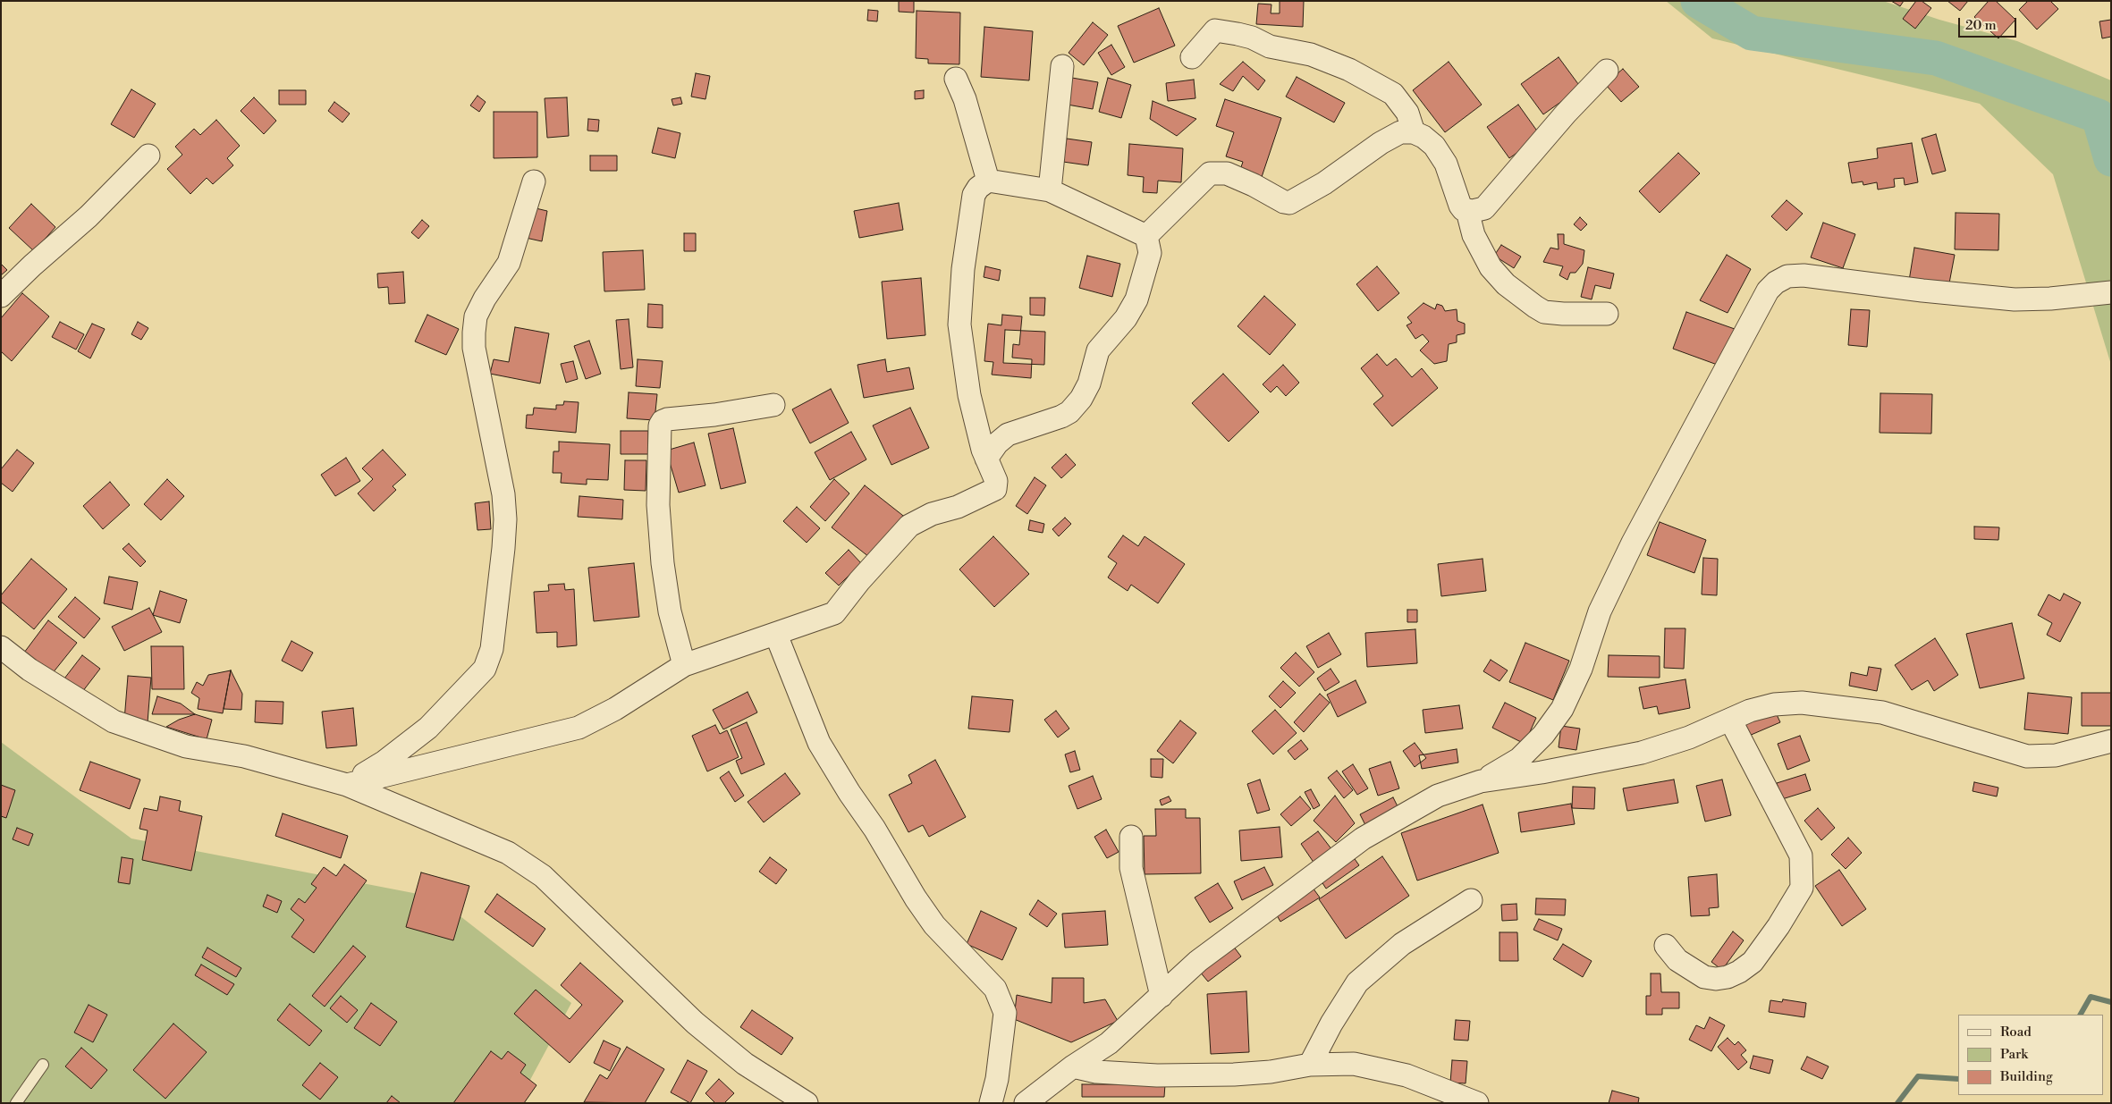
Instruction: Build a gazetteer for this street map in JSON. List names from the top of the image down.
{
  "legend": ["Road", "Park", "Building"],
  "scale_bar": "20 m"
}
